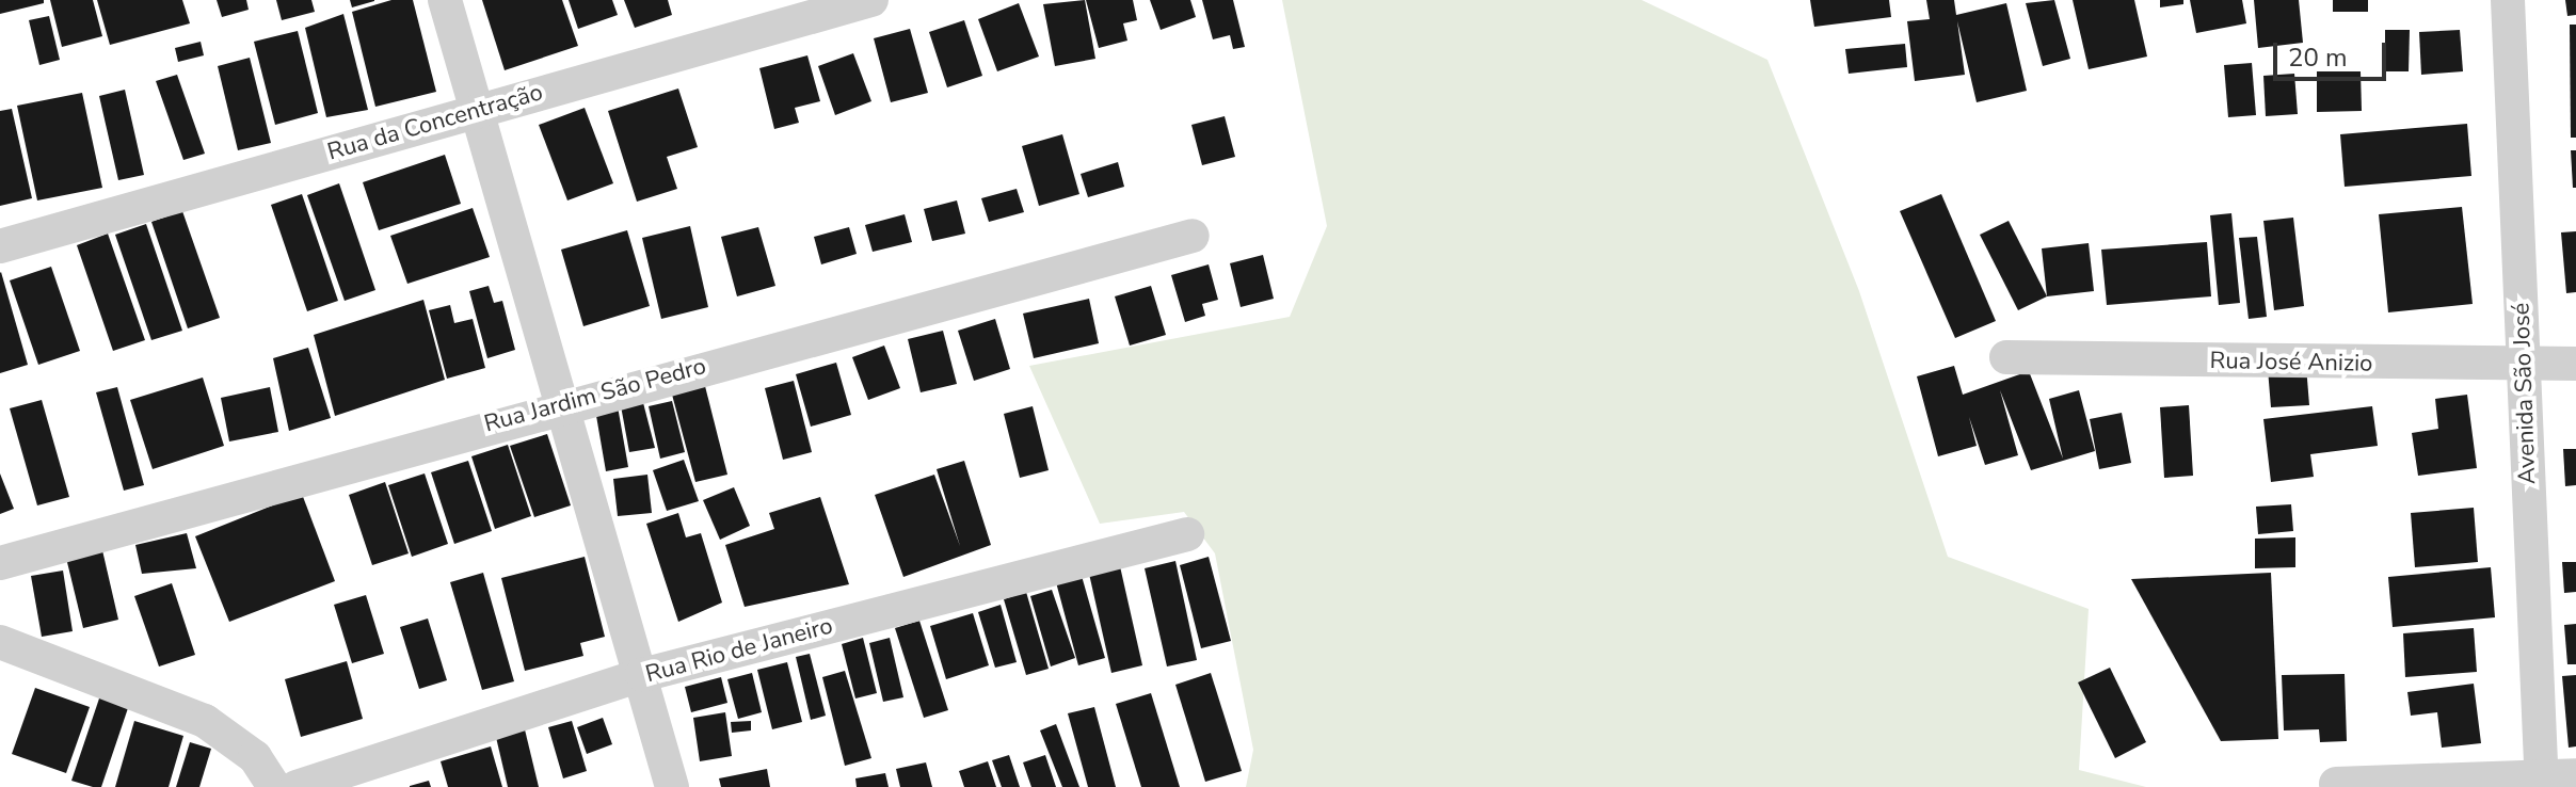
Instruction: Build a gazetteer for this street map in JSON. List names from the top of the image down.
{
  "streets": {
    "street": [
      "Rua da Concentração",
      "Rua José Anizio",
      "Avenida São José",
      "Rua Jardim São Pedro",
      "Rua Rio de Janeiro"
    ]
  },
  "crossings": [
    ["Rua José Anizio", "Avenida São José"]
  ],
  "scale_bar": "20 m"
}
